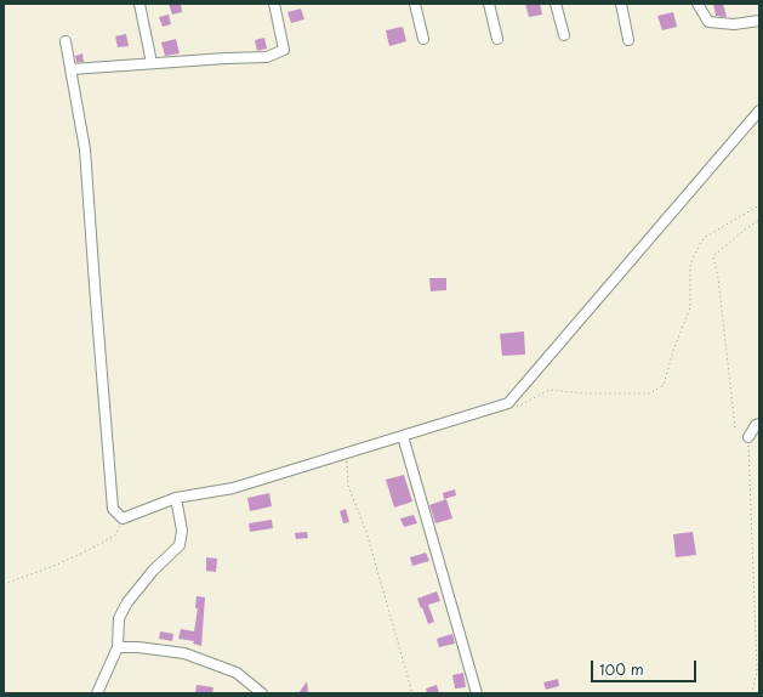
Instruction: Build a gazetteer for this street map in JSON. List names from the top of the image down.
{
  "scale_bar": "100 m"
}
